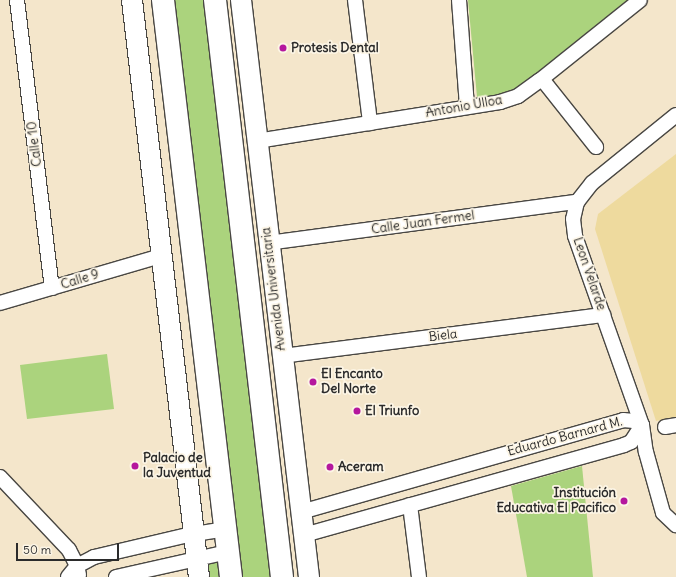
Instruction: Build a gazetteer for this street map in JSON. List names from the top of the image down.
{
  "streets": {
    "main road": ["Avenida Universitaria"],
    "street": [
      "Antonio Ulloa",
      "Calle 10",
      "Calle Juan Fermel",
      "Leon Velarde",
      "Calle 9",
      "Biela",
      "Eduardo Barnard M."
    ]
  },
  "crossings": [
    ["Antonio Ulloa", "Avenida Universitaria"],
    ["Calle 10", "Calle 9"],
    ["Calle Juan Fermel", "Leon Velarde"],
    ["Calle Juan Fermel", "Avenida Universitaria"],
    ["Leon Velarde", "Biela"],
    ["Leon Velarde", "Eduardo Barnard M."],
    ["Avenida Universitaria", "Biela"],
    ["Avenida Universitaria", "Eduardo Barnard M."]
  ],
  "places": [
    "Protesis Dental",
    "El Encanto Del Norte",
    "El Triunfo",
    "Palacio de la Juventud",
    "Aceram",
    "Institución Educativa El Pacifico"
  ],
  "scale_bar": "50 m"
}
